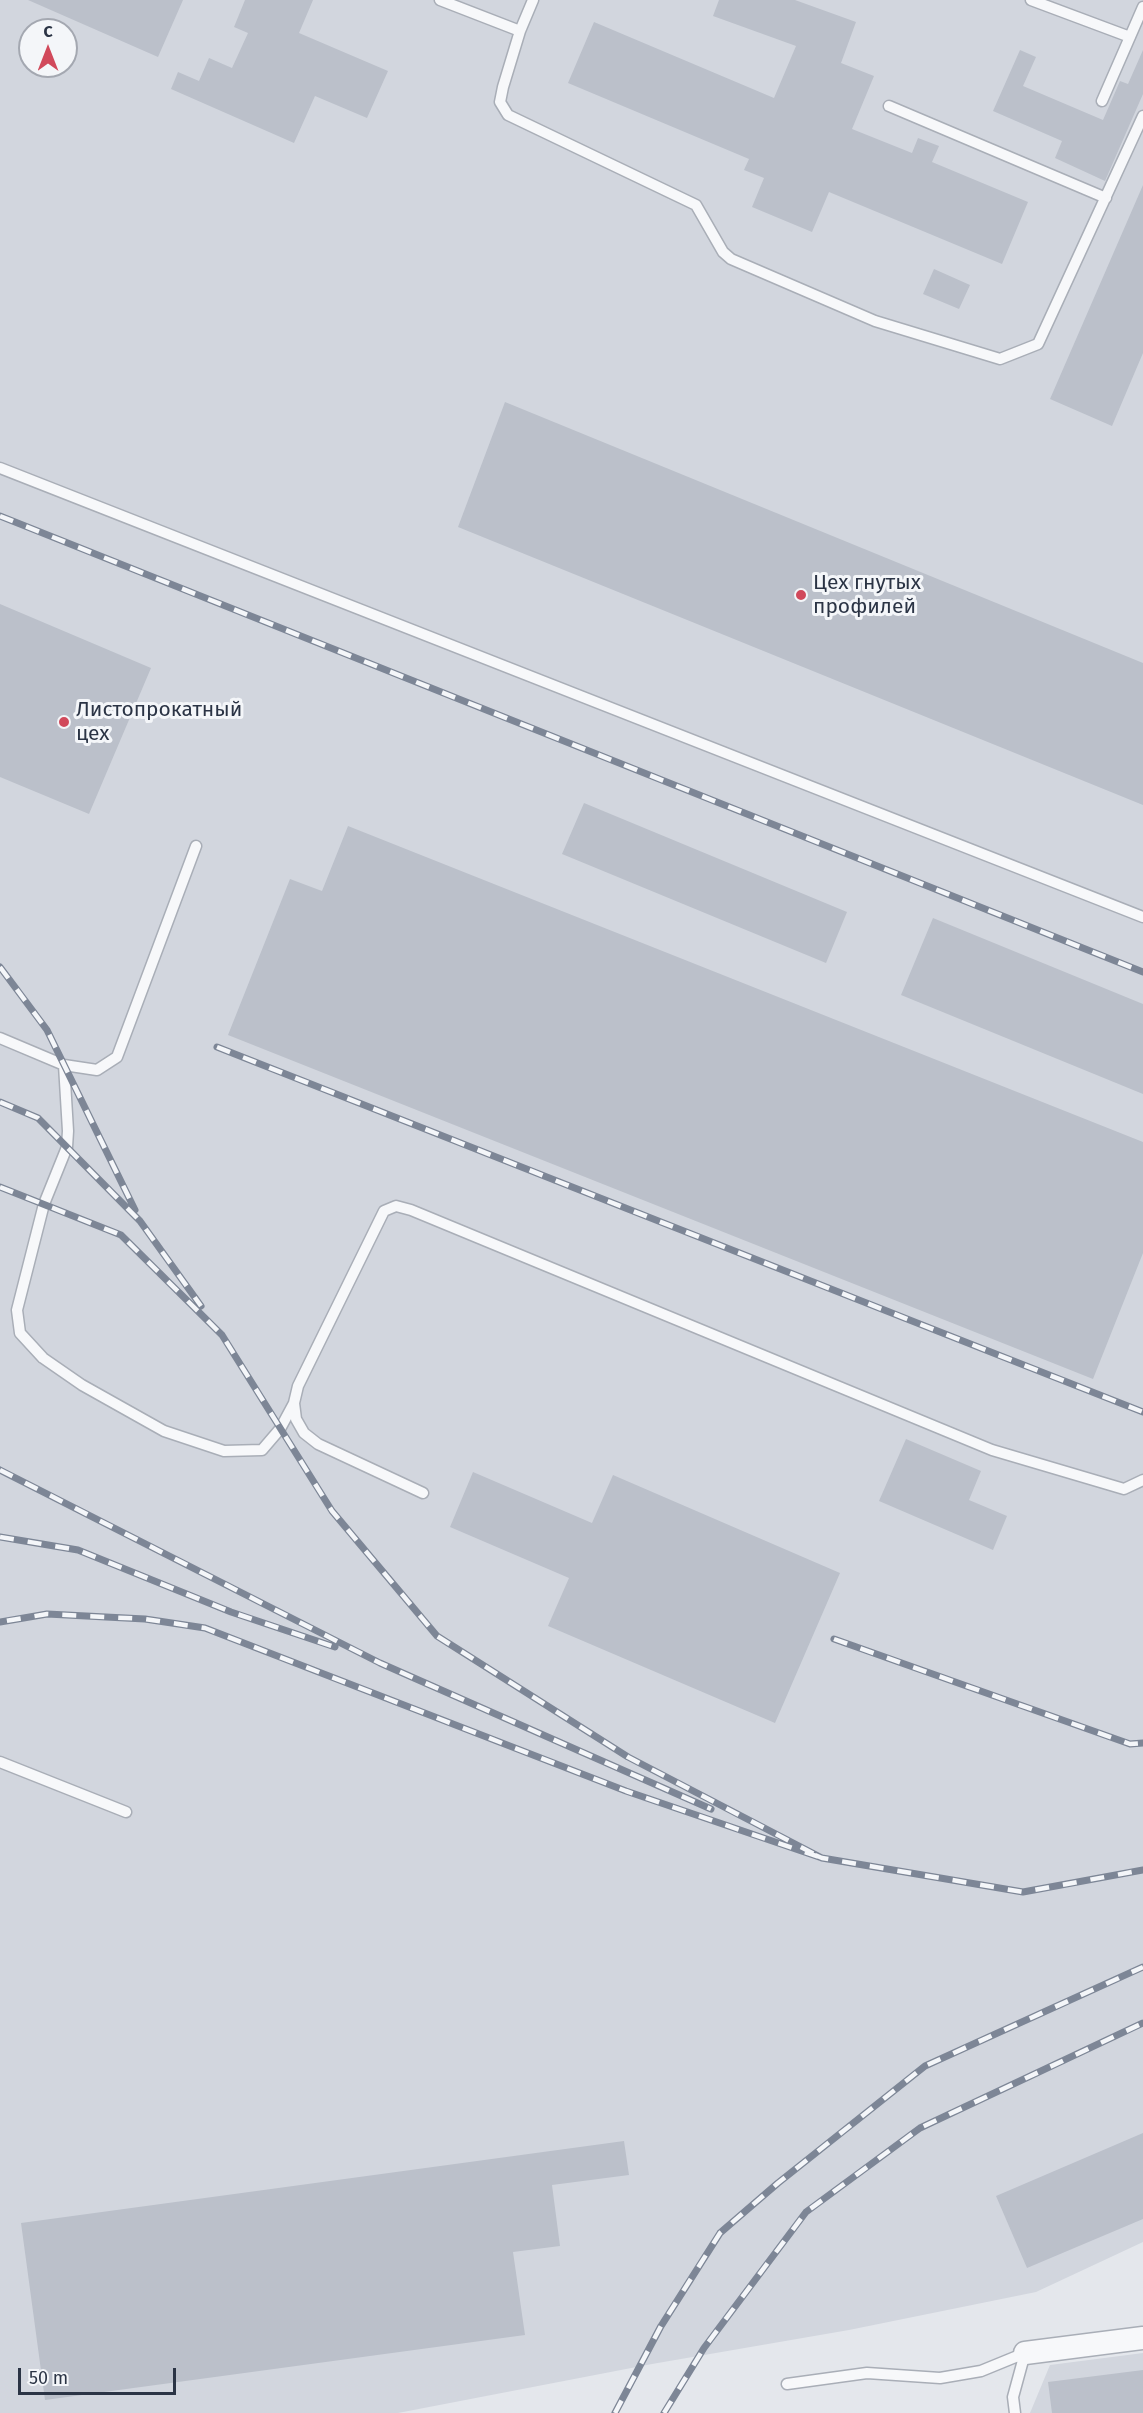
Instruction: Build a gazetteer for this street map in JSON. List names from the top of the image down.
{
  "places": ["Цех гнутых профилей", "Листопрокатный цех"],
  "scale_bar": "50 m",
  "north": "top"
}
